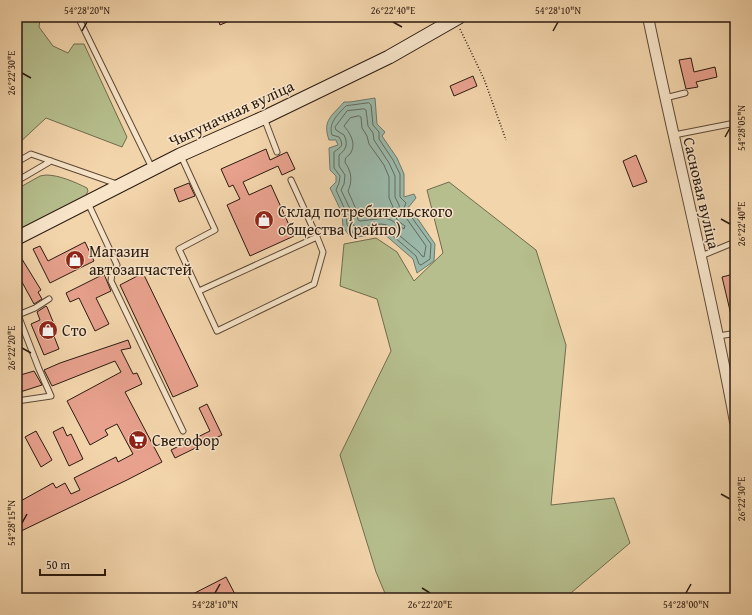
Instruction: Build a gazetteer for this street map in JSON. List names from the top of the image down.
{
  "streets": {
    "street": ["Чыгуначная вуліца", "Сасновая вуліца"]
  },
  "places": {
    "shop": ["Склад потребительского общества (райпо)", "Магазин автозапчастей", "Сто"],
    "supermarket": ["Светофор"]
  },
  "scale_bar": "50 m",
  "coordinates": [
    "54°28'20\"N",
    "26°22'40\"E",
    "54°28'10\"N",
    "26°22'30\"E",
    "54°28'05\"N",
    "26°22'20\"E",
    "54°28'15\"N",
    "54°28'00\"N"
  ]
}
